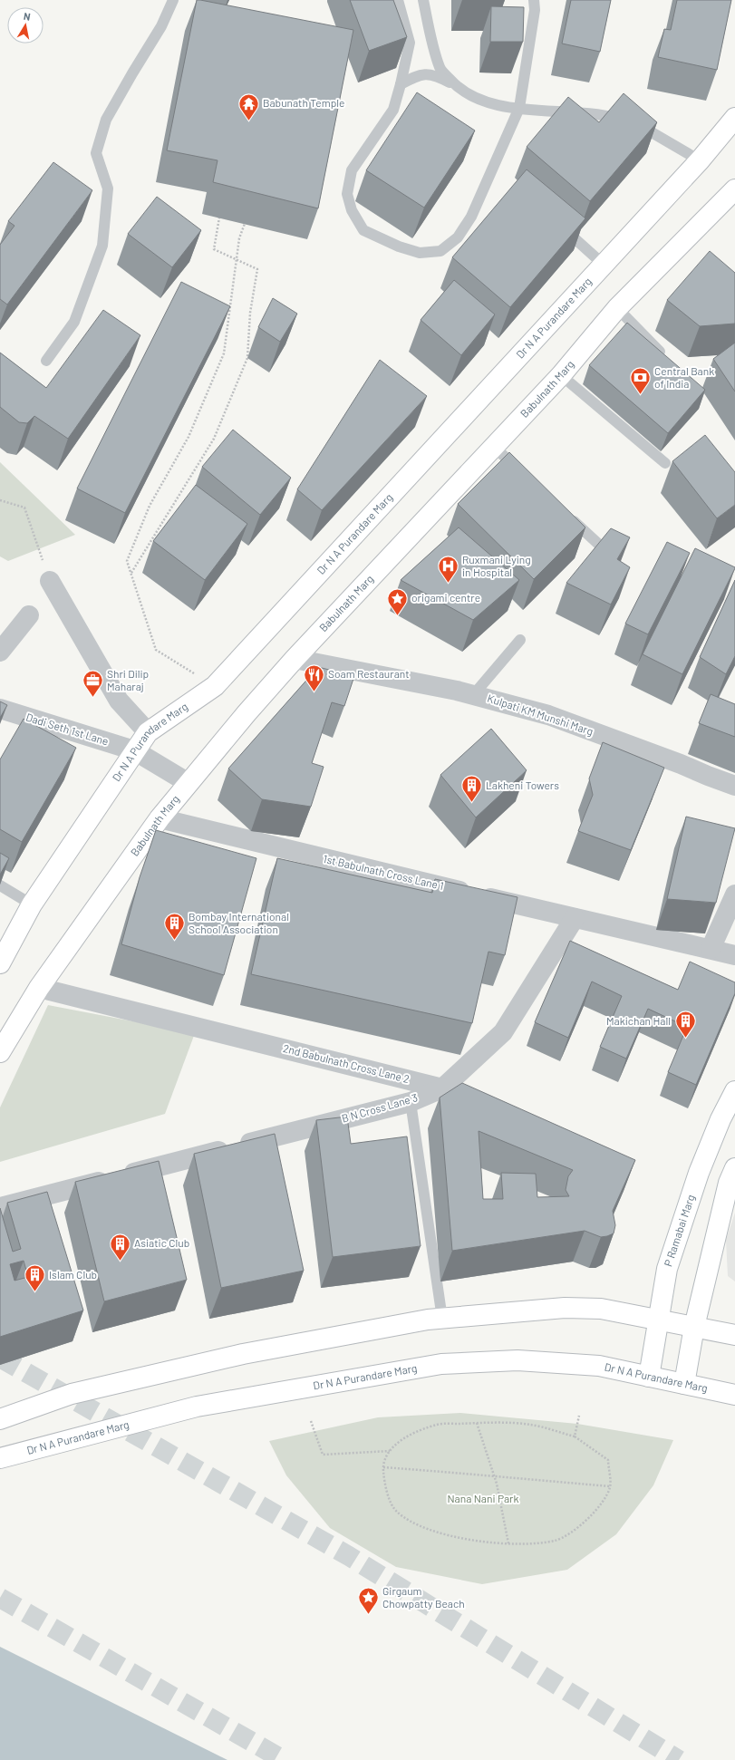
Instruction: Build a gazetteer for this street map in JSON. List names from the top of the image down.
{
  "streets": {
    "main road": ["Dr N A Purandare Marg", "Babulnath Marg", "P Ramabai Marg"],
    "street": [
      "Kulpati KM Munshi Marg",
      "Dadi Seth 1st Lane",
      "1st Babulnath Cross Lane 1",
      "2nd Babulnath Cross Lane 2",
      "B N Cross Lane 3"
    ]
  },
  "crossings": [
    ["Dr N A Purandare Marg", "Dadi Seth 1st Lane"],
    ["Dr N A Purandare Marg", "P Ramabai Marg"],
    ["Babulnath Marg", "Kulpati KM Munshi Marg"],
    ["Babulnath Marg", "Dadi Seth 1st Lane"],
    ["Babulnath Marg", "1st Babulnath Cross Lane 1"],
    ["Babulnath Marg", "2nd Babulnath Cross Lane 2"],
    ["2nd Babulnath Cross Lane 2", "B N Cross Lane 3"]
  ],
  "parks": ["Nana Nani Park"],
  "places": {
    "temple": ["Babunath Temple"],
    "bank": ["Central Bank of India"],
    "hospital": ["Ruxmani Lying in Hospital"],
    "place": ["origami centre", "Girgaum Chowpatty Beach"],
    "restaurant": ["Soam Restaurant"],
    "office": ["Shri Dilip Maharaj"],
    "building": [
      "Lakheni Towers",
      "Bombay International School Association",
      "Makichan Hall",
      "Asiatic Club",
      "Islam Club"
    ]
  },
  "north": "top"
}
